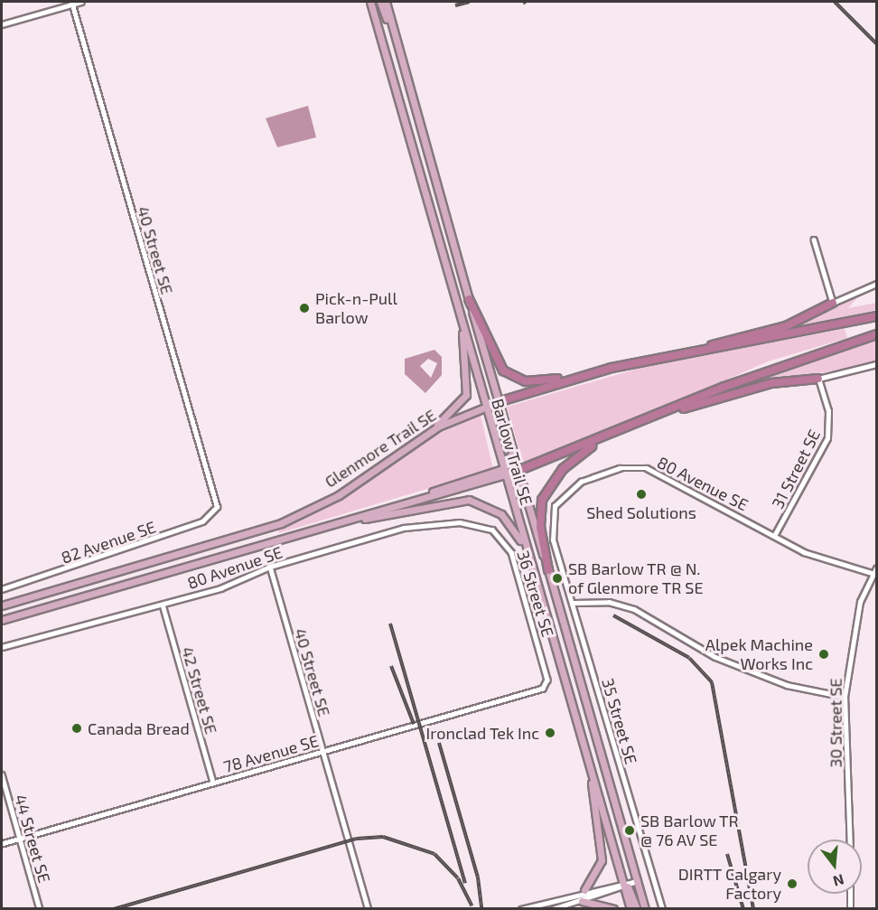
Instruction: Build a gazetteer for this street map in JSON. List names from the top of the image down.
{
  "streets": {
    "highway": ["Glenmore Trail SE"],
    "main road": ["Barlow Trail SE"],
    "street": [
      "40 Street SE",
      "31 Street SE",
      "80 Avenue SE",
      "82 Avenue SE",
      "36 Street SE",
      "42 Street SE",
      "35 Street SE",
      "30 Street SE",
      "78 Avenue SE",
      "44 Street SE"
    ]
  },
  "crossings": [
    ["40 Street SE", "80 Avenue SE"],
    ["40 Street SE", "82 Avenue SE"],
    ["40 Street SE", "78 Avenue SE"],
    ["Glenmore Trail SE", "Barlow Trail SE"],
    ["31 Street SE", "80 Avenue SE"],
    ["80 Avenue SE", "36 Street SE"],
    ["80 Avenue SE", "42 Street SE"],
    ["80 Avenue SE", "35 Street SE"],
    ["80 Avenue SE", "30 Street SE"],
    ["36 Street SE", "78 Avenue SE"],
    ["42 Street SE", "78 Avenue SE"],
    ["78 Avenue SE", "44 Street SE"]
  ],
  "places": [
    "Pick-n-Pull Barlow",
    "Shed Solutions",
    "SB Barlow TR @ N. of Glenmore TR SE",
    "Alpek Machine Works Inc",
    "Canada Bread",
    "Ironclad Tek Inc",
    "SB Barlow TR @ 76 AV SE",
    "DIRTT Calgary Factory"
  ],
  "north": "bottom"
}
